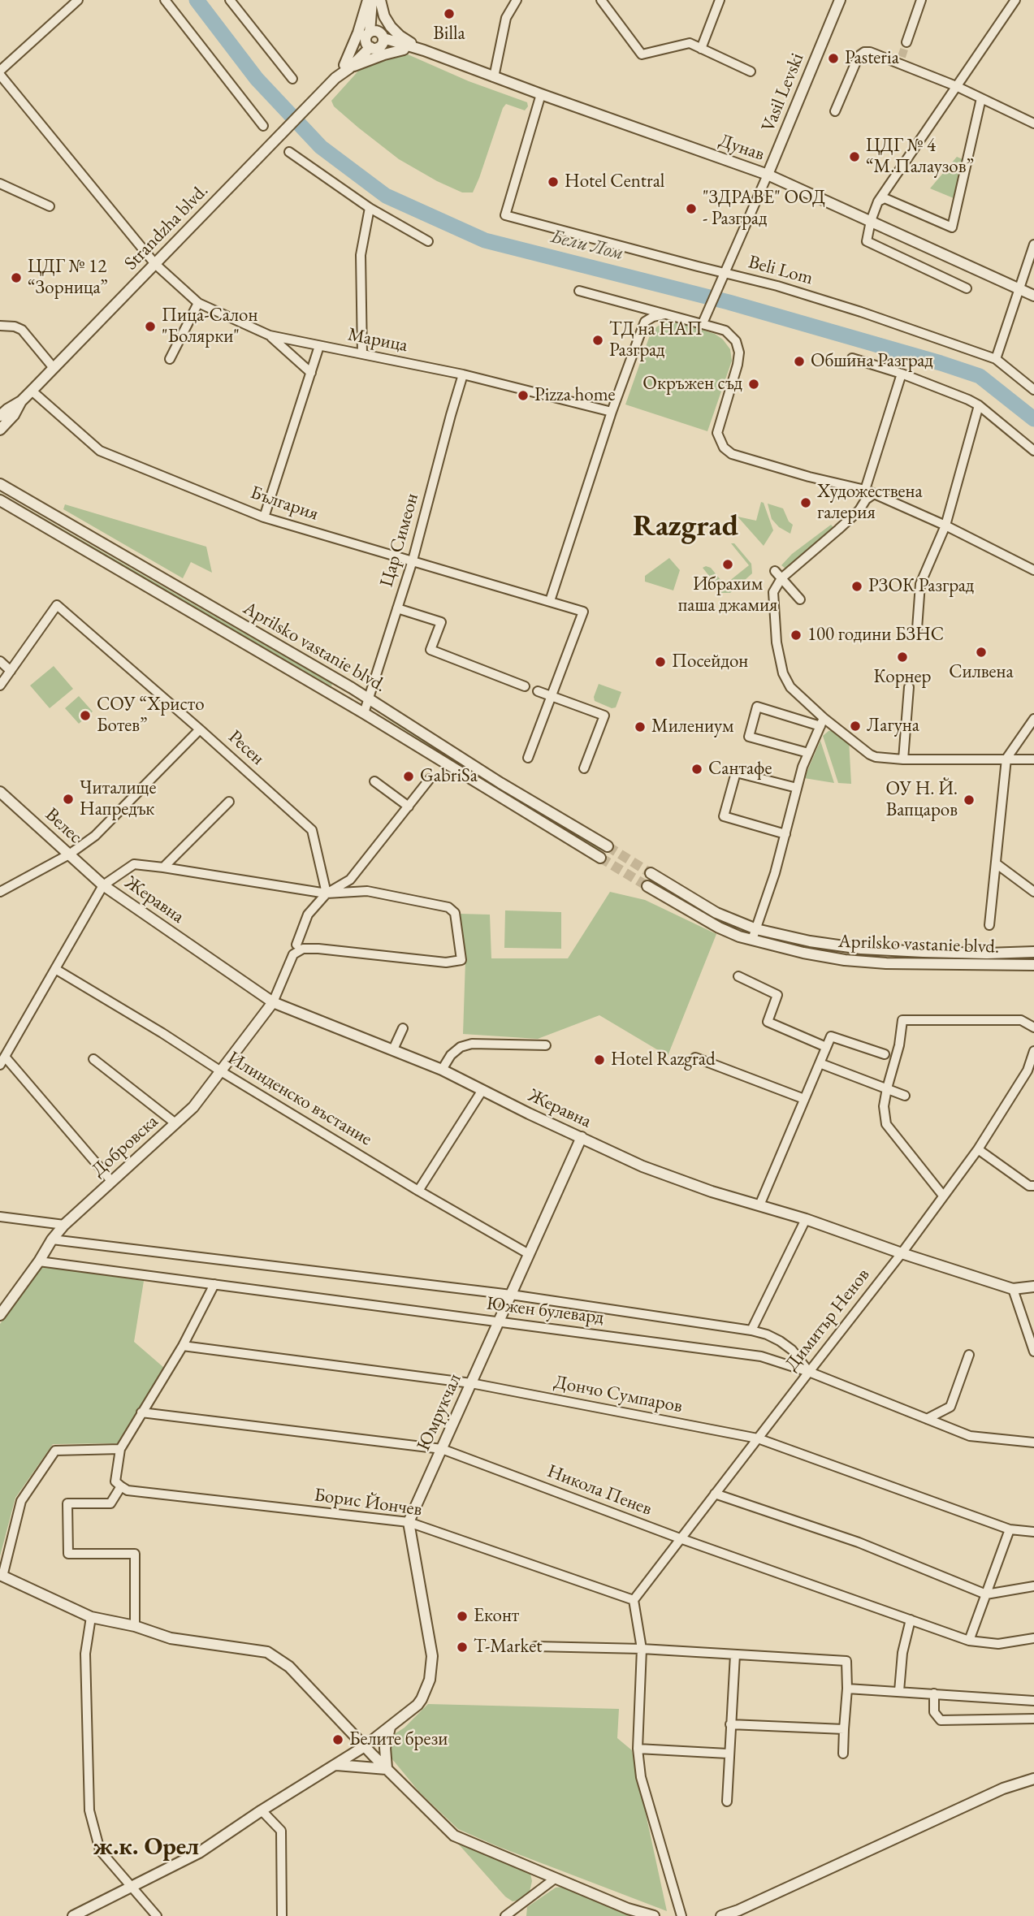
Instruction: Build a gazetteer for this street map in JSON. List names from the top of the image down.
{
  "streets": {
    "street": [
      "Vasil Levski",
      "Дунав",
      "Strandzha blvd.",
      "Beli Lom",
      "Марица",
      "България",
      "Цар Симеон",
      "Aprilsko vastanie blvd.",
      "Ресен",
      "Велес",
      "Жеравна",
      "Илинденско въстание",
      "Добровска",
      "Южен булевард",
      "Димитър Ненов",
      "Дончо Сумпаров",
      "Юмрукчал",
      "Никола Пенев",
      "Борис Йончев"
    ]
  },
  "crossings": [
    ["Vasil Levski", "Дунав"],
    ["Vasil Levski", "Beli Lom"],
    ["Дунав", "Strandzha blvd."],
    ["Дунав", "Beli Lom"],
    ["Strandzha blvd.", "Марица"],
    ["Strandzha blvd.", "България"],
    ["Марица", "Цар Симеон"],
    ["България", "Цар Симеон"],
    ["Цар Симеон", "Aprilsko vastanie blvd."],
    ["Велес", "Жеравна"],
    ["Жеравна", "Добровска"],
    ["Жеравна", "Димитър Ненов"],
    ["Илинденско въстание", "Добровска"],
    ["Добровска", "Южен булевард"],
    ["Южен булевард", "Димитър Ненов"],
    ["Южен булевард", "Юмрукчал"],
    ["Димитър Ненов", "Дончо Сумпаров"],
    ["Димитър Ненов", "Никола Пенев"],
    ["Димитър Ненов", "Борис Йончев"],
    ["Дончо Сумпаров", "Юмрукчал"],
    ["Юмрукчал", "Никола Пенев"],
    ["Юмрукчал", "Борис Йончев"]
  ],
  "districts": ["Razgrad", "ж.к. Орел"],
  "water": ["Бели Лом"],
  "places": [
    "Billa",
    "Pasteria",
    "ЦДГ № 4 “М.Палаузов”",
    "Hotel Central",
    "\"ЗДРАВЕ\" ООД - Разград",
    "ЦДГ № 12 “Зорница”",
    "Пица-Салон \"Болярки\"",
    "ТД на НАП Разград",
    "Обшина Разград",
    "Окръжен съд",
    "Pizza home",
    "Художествена галерия",
    "Ибрахим паша джамия",
    "РЗОК Разград",
    "100 години БЗНС",
    "Силвена",
    "Корнер",
    "Посейдон",
    "СОУ “Христо Ботев”",
    "Лагуна",
    "Милениум",
    "Сантафе",
    "GabriSa",
    "Читалище Напредък",
    "ОУ Н. Й. Вапцаров",
    "Hotel Razgrad",
    "Еконт",
    "T-Market",
    "Белите брези"
  ]
}
